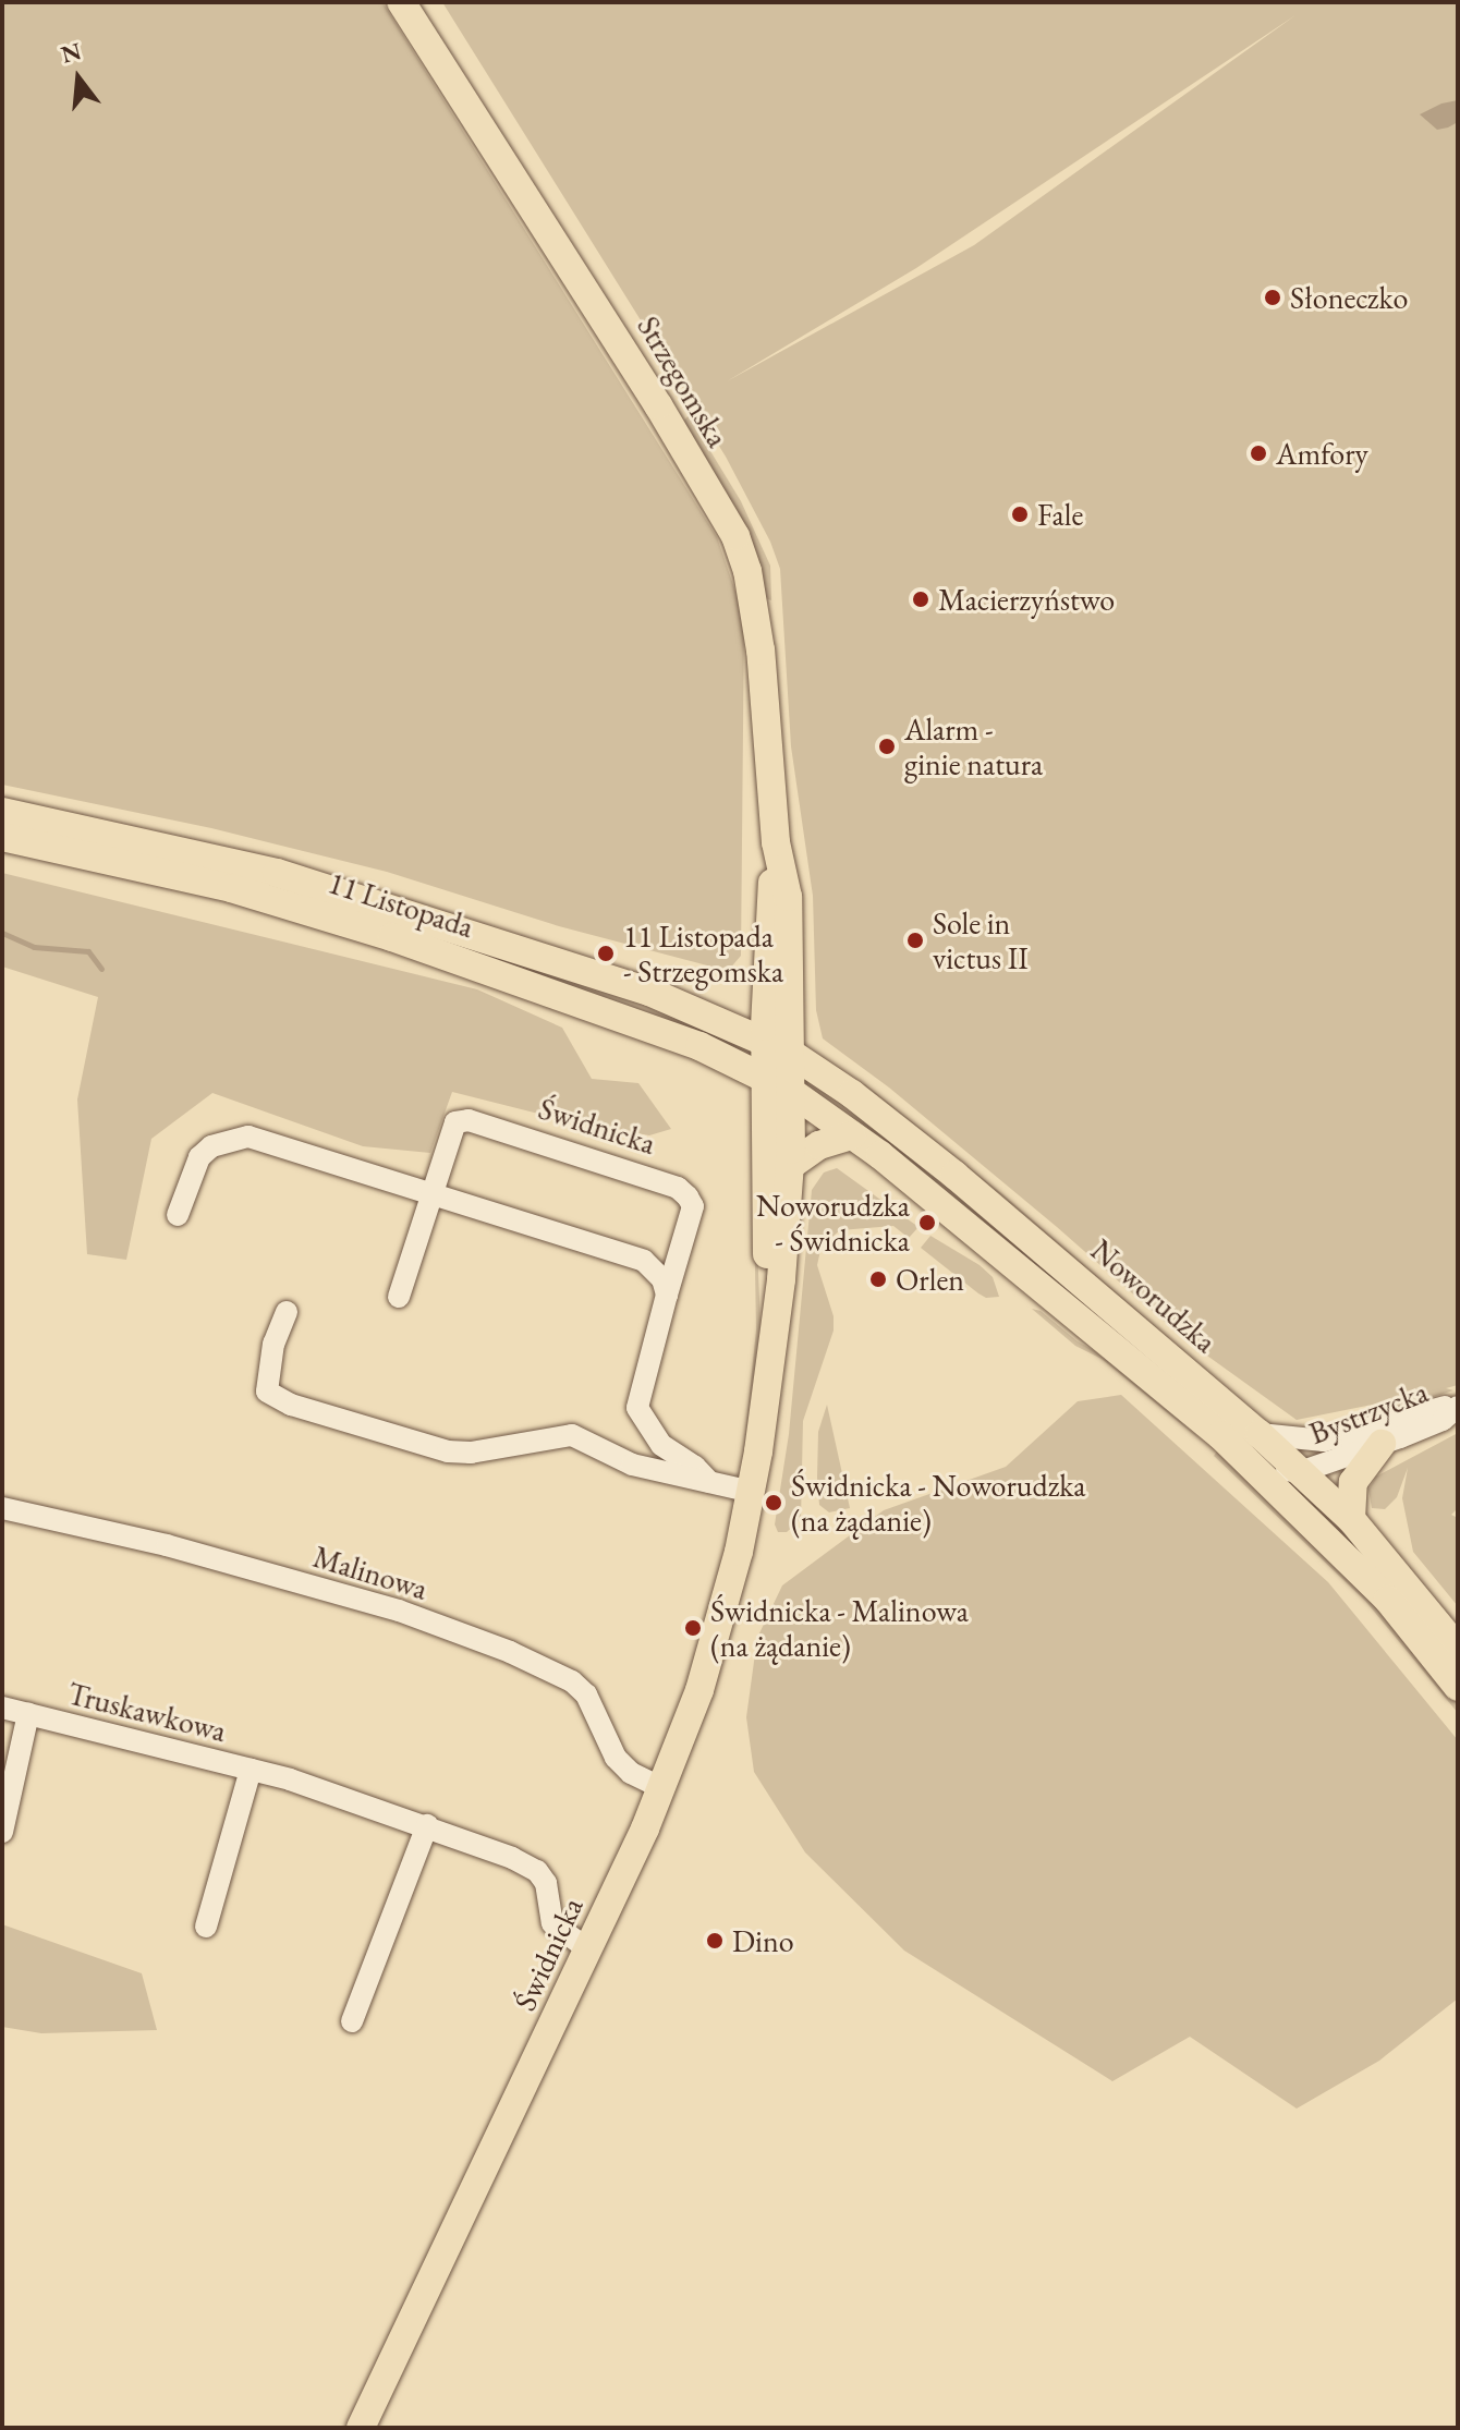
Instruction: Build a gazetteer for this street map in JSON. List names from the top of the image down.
{
  "streets": {
    "main road": [
      "Strzegomska",
      "11 Listopada",
      "Świdnicka",
      "Noworudzka"
    ],
    "street": ["Bystrzycka", "Malinowa", "Truskawkowa"]
  },
  "crossings": [
    ["Strzegomska", "11 Listopada"],
    ["Strzegomska", "Świdnicka"],
    ["Strzegomska", "Noworudzka"],
    ["11 Listopada", "Świdnicka"],
    ["11 Listopada", "Noworudzka"],
    ["Świdnicka", "Noworudzka"],
    ["Świdnicka", "Malinowa"],
    ["Świdnicka", "Truskawkowa"],
    ["Noworudzka", "Bystrzycka"]
  ],
  "places": [
    "Słoneczko",
    "Amfory",
    "Fale",
    "Macierzyństwo",
    "Alarm - ginie natura",
    "Sole in victus II",
    "11 Listopada - Strzegomska",
    "Noworudzka - Świdnicka",
    "Orlen",
    "Świdnicka - Noworudzka (na żądanie)",
    "Świdnicka - Malinowa (na żądanie)",
    "Dino"
  ],
  "north": "top"
}
